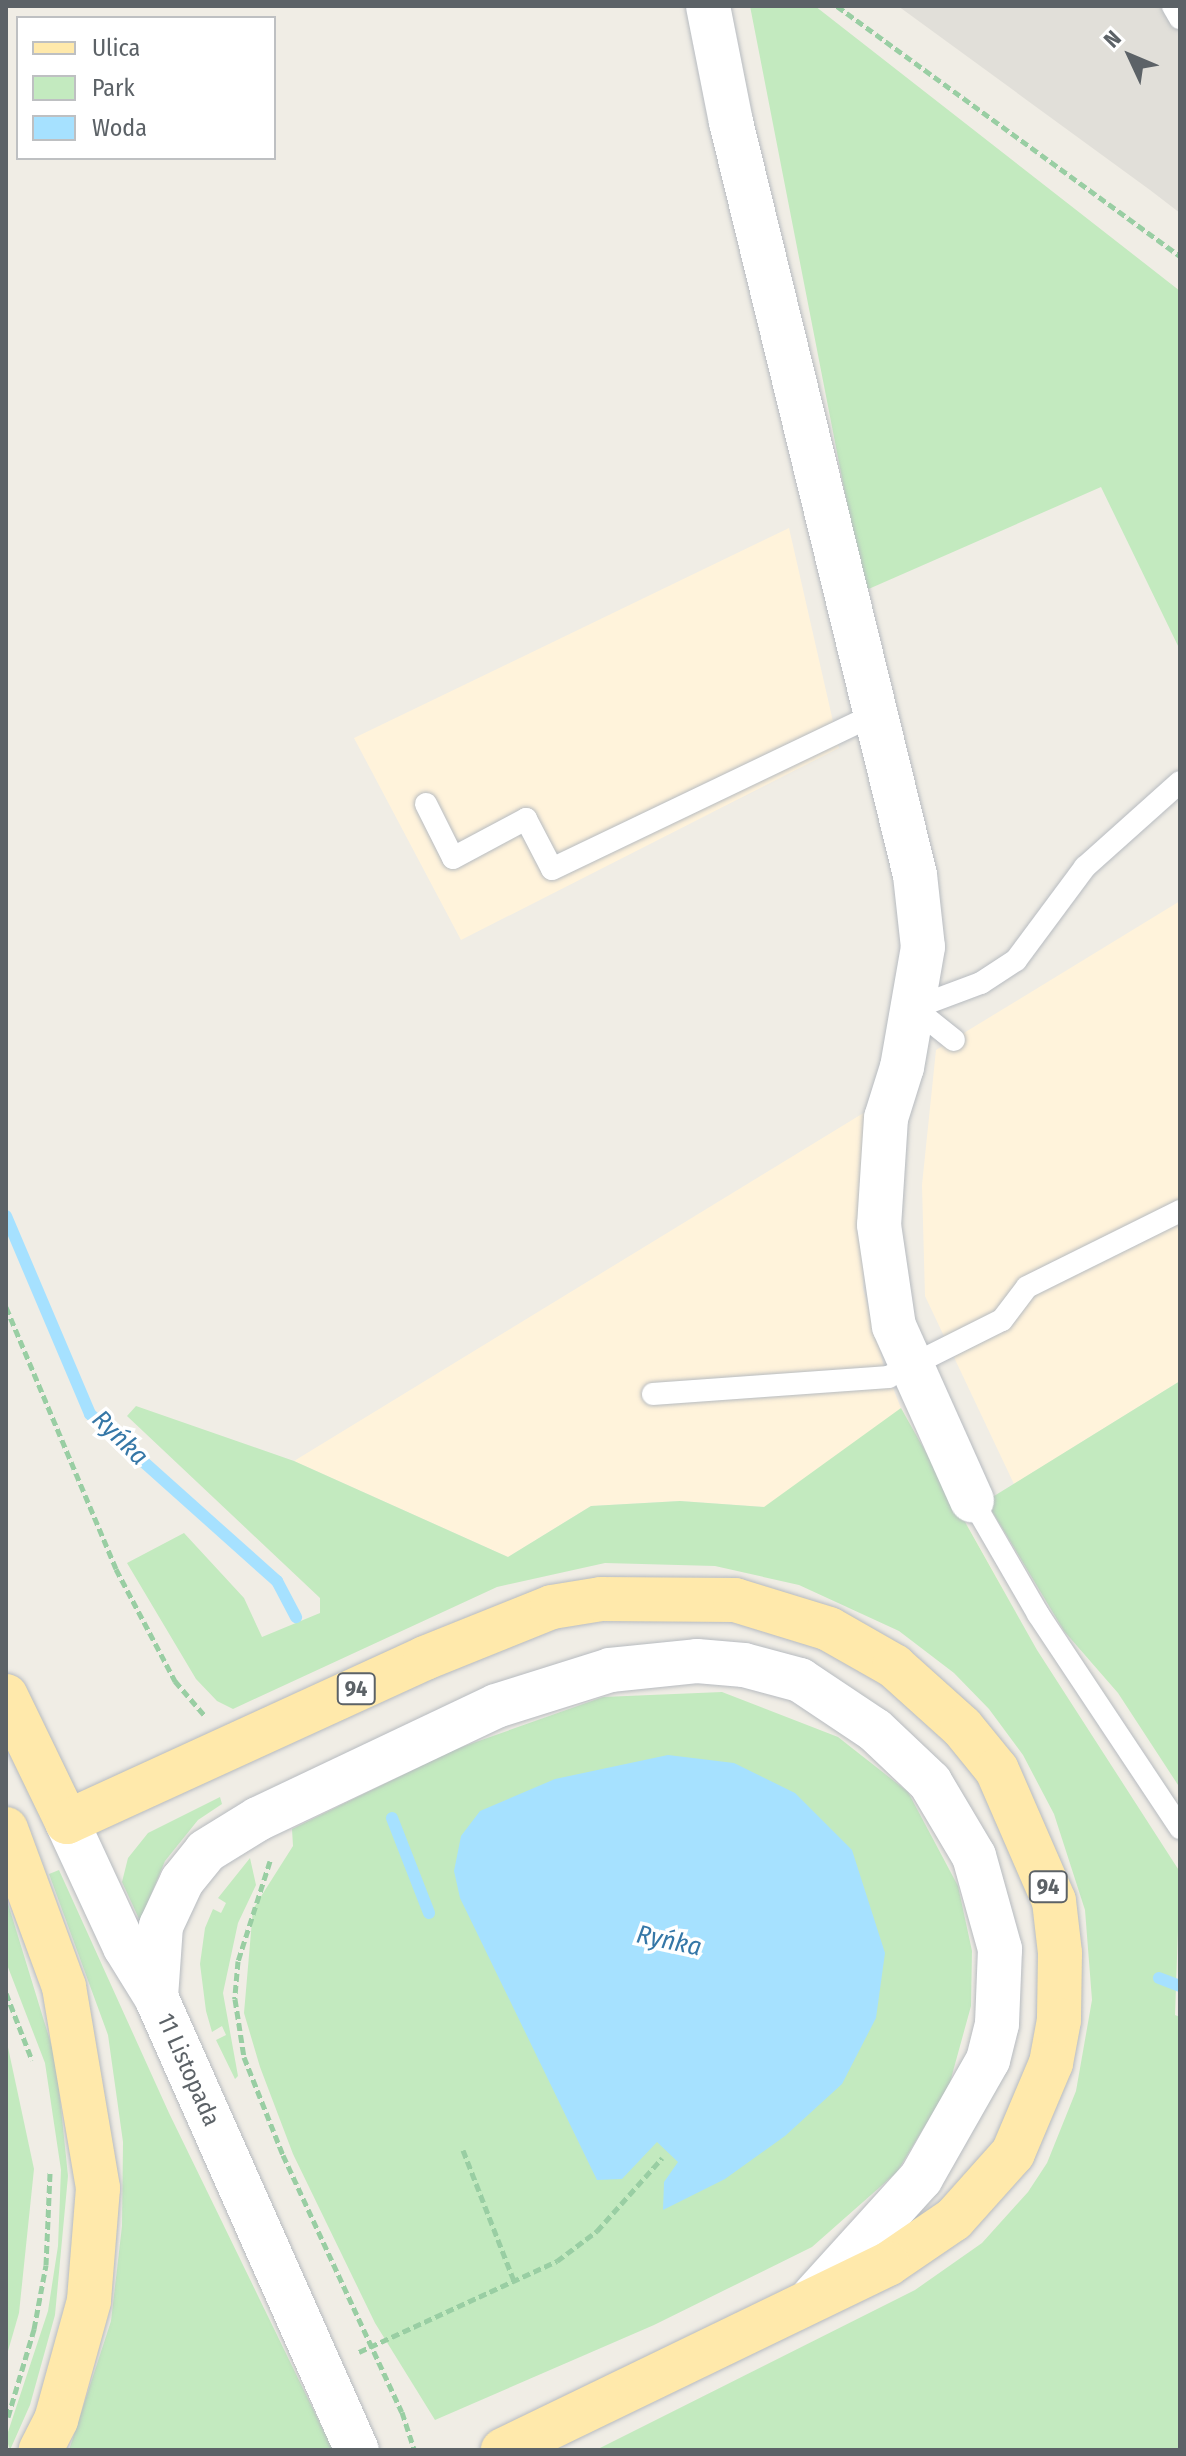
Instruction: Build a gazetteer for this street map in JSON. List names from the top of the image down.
{
  "streets": {
    "main road": ["94", "11 Listopada"]
  },
  "crossings": [
    ["94", "11 Listopada"]
  ],
  "water": ["Ryńka"],
  "legend": ["Ulica", "Park", "Woda"],
  "north": "top left"
}
